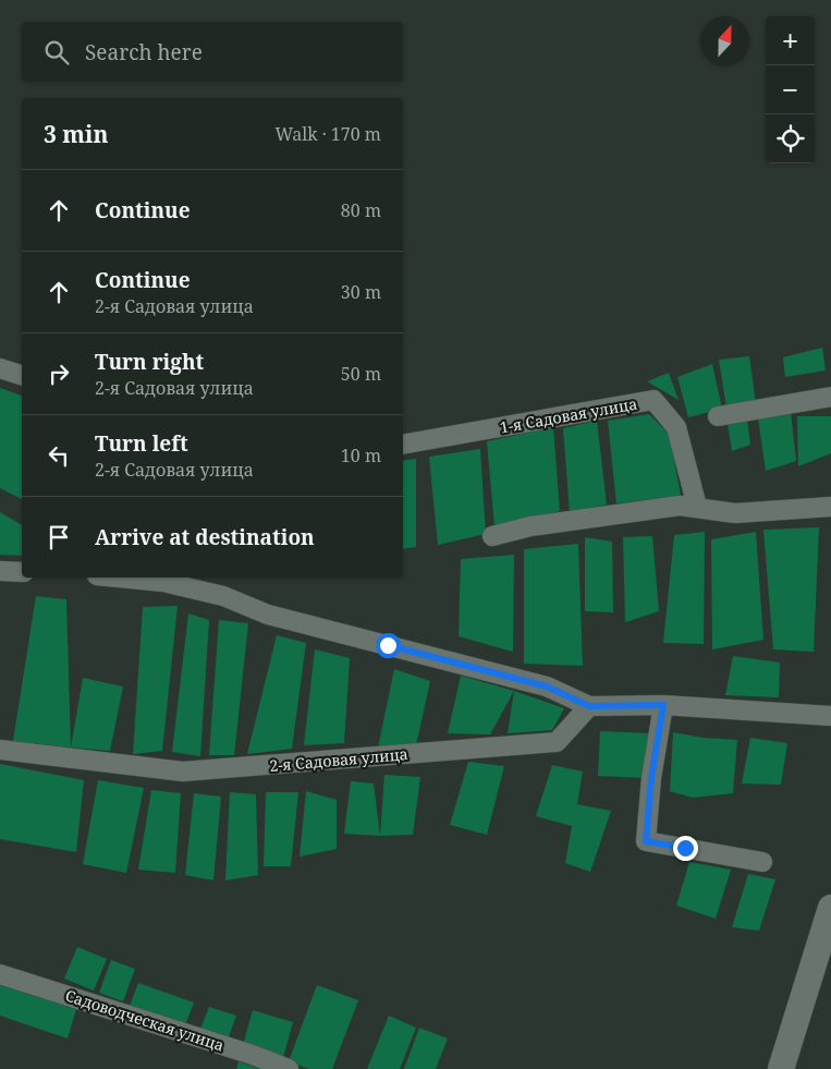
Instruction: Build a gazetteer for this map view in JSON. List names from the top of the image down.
{
  "streets": {
    "street": ["1-я Садовая улица", "2-я Садовая улица", "Садоводческая улица"]
  },
  "north": "top",
  "page": {
    "map_buttons": ["+", "−"],
    "search": "Search here",
    "heading": ["3 min", "Walk · 170 m"],
    "list": [
      ["Continue", "80 m"],
      ["Continue", "2-я Садовая улица", "30 m"],
      ["Turn right", "2-я Садовая улица", "50 m"],
      ["Turn left", "2-я Садовая улица", "10 m"],
      "Arrive at destination"
    ]
  }
}
